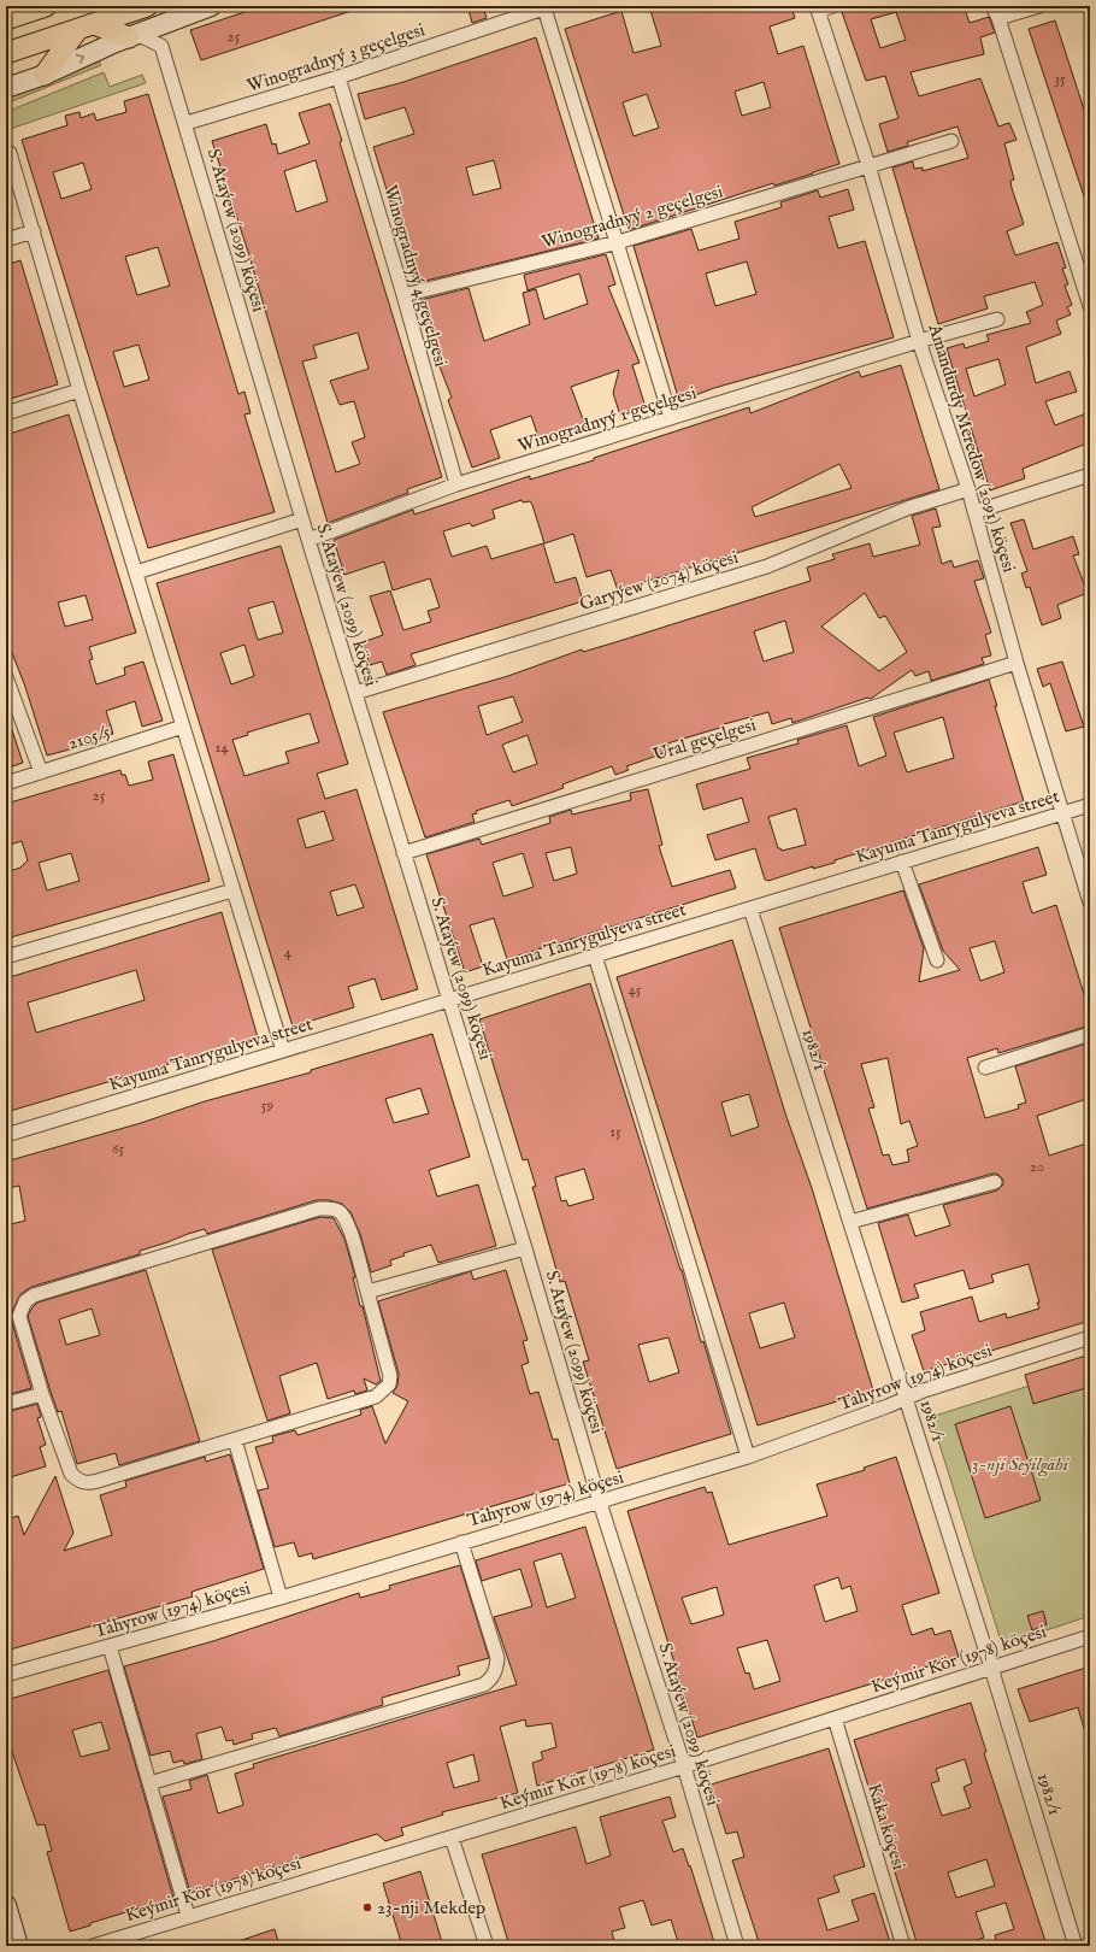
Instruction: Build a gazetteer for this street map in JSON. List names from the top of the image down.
{
  "streets": {
    "street": [
      "Winogradnyý 3 geçelgesi",
      "Winogradnyý 2 geçelgesi",
      "S. Ataýew (2099) köçesi",
      "Winogradnyý 4 geçelgesi",
      "Winogradnyý 1 geçelgesi",
      "Amandurdy Meredow (2091) köçesi",
      "Garyýew (2074) köçesi",
      "2105/5",
      "Ural geçelgesi",
      "Kayuma Tanrygulyeva street",
      "1982/1",
      "Tahyrow (1974) köçesi",
      "Keýmir Kör (1978) köçesi",
      "Kaka köçesi"
    ]
  },
  "crossings": [
    ["Winogradnyý 3 geçelgesi", "S. Ataýew (2099) köçesi"],
    ["Winogradnyý 3 geçelgesi", "Winogradnyý 4 geçelgesi"],
    ["Winogradnyý 2 geçelgesi", "Winogradnyý 4 geçelgesi"],
    ["Winogradnyý 2 geçelgesi", "Amandurdy Meredow (2091) köçesi"],
    ["S. Ataýew (2099) köçesi", "Winogradnyý 1 geçelgesi"],
    ["S. Ataýew (2099) köçesi", "Garyýew (2074) köçesi"],
    ["S. Ataýew (2099) köçesi", "Ural geçelgesi"],
    ["S. Ataýew (2099) köçesi", "Kayuma Tanrygulyeva street"],
    ["S. Ataýew (2099) köçesi", "Tahyrow (1974) köçesi"],
    ["S. Ataýew (2099) köçesi", "Keýmir Kör (1978) köçesi"],
    ["Winogradnyý 4 geçelgesi", "Winogradnyý 1 geçelgesi"],
    ["Winogradnyý 1 geçelgesi", "Amandurdy Meredow (2091) köçesi"],
    ["Amandurdy Meredow (2091) köçesi", "Garyýew (2074) köçesi"],
    ["Amandurdy Meredow (2091) köçesi", "Ural geçelgesi"],
    ["Amandurdy Meredow (2091) köçesi", "Kayuma Tanrygulyeva street"],
    ["Kayuma Tanrygulyeva street", "1982/1"],
    ["1982/1", "Tahyrow (1974) köçesi"],
    ["1982/1", "Keýmir Kör (1978) köçesi"],
    ["Keýmir Kör (1978) köçesi", "Kaka köçesi"]
  ],
  "parks": ["3-nji Seýilgähi"],
  "places": ["23-nji Mekdep"],
  "house_numbers": [
    "25",
    "35",
    "14",
    "25",
    "4",
    "45",
    "59",
    "15",
    "65",
    "20"
  ]
}
